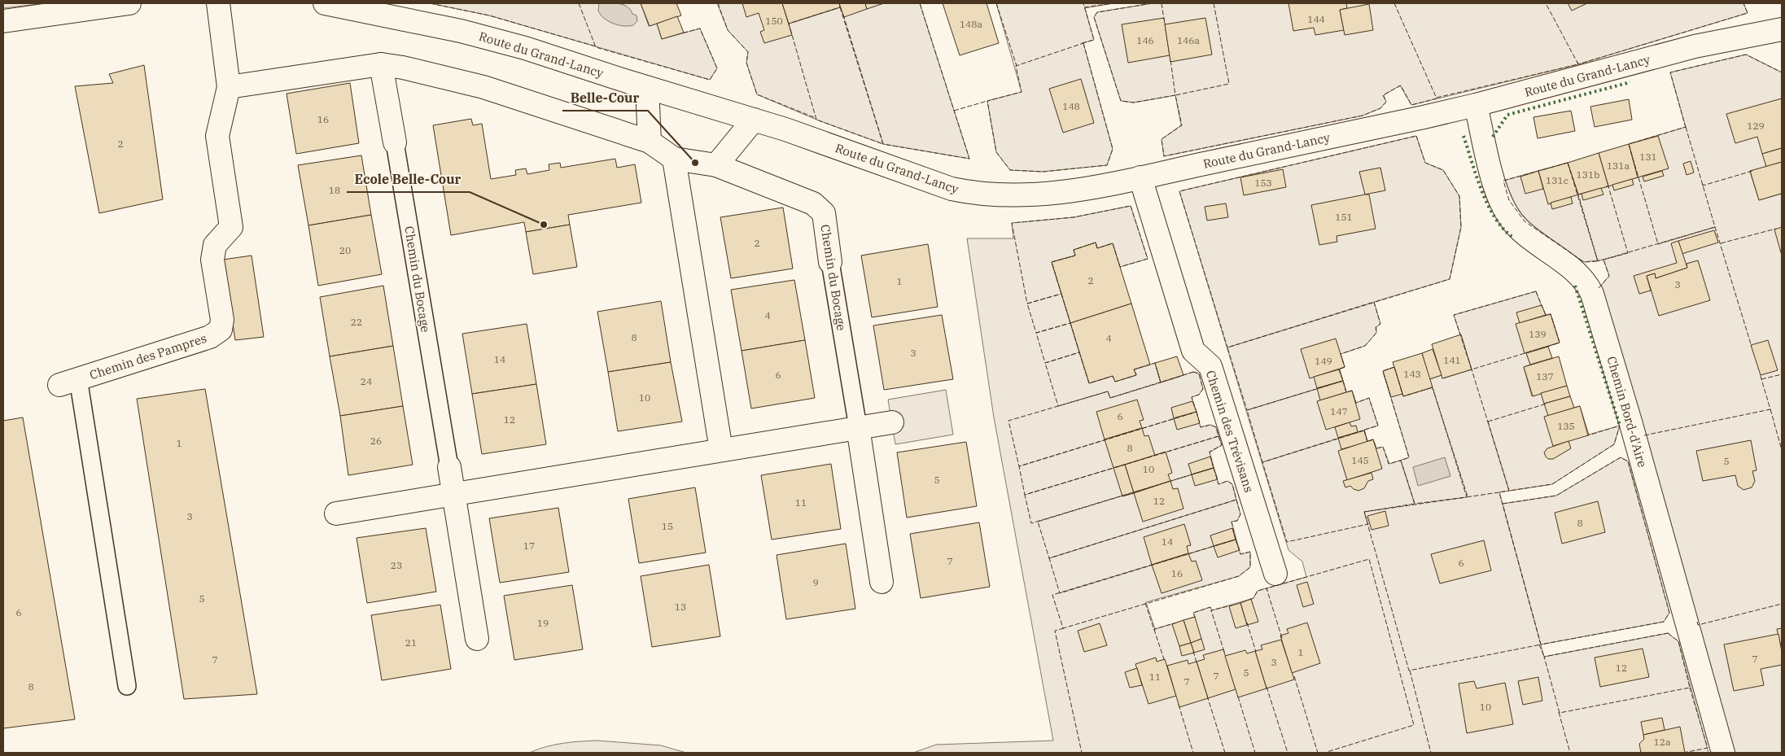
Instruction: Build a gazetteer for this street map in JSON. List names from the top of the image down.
{
  "streets": {
    "street": [
      "Route du Grand-Lancy",
      "Chemin du Bocage",
      "Chemin des Pampres",
      "Chemin Bord-d'Aire",
      "Chemin des Trévisans"
    ]
  },
  "crossings": [
    ["Route du Grand-Lancy", "Chemin Bord-d'Aire"],
    ["Route du Grand-Lancy", "Chemin des Trévisans"],
    ["Chemin du Bocage", "Chemin des Pampres"]
  ],
  "places": ["Belle-Cour", "Ecole Belle-Cour"],
  "house_numbers": [
    "144",
    "150",
    "148a",
    "146",
    "146a",
    "148",
    "16",
    "129",
    "2",
    "131",
    "131a",
    "131b",
    "131c",
    "153",
    "18",
    "151",
    "2",
    "20",
    "2",
    "1",
    "3",
    "4",
    "22",
    "139",
    "8",
    "4",
    "3",
    "14",
    "141",
    "149",
    "143",
    "6",
    "137",
    "24",
    "10",
    "147",
    "6",
    "12",
    "135",
    "26",
    "1",
    "8",
    "145",
    "5",
    "10",
    "5",
    "12",
    "11",
    "3",
    "8",
    "15",
    "14",
    "17",
    "7",
    "6",
    "23",
    "16",
    "9",
    "5",
    "13",
    "6",
    "19",
    "21",
    "1",
    "7",
    "7",
    "3",
    "12",
    "5",
    "7",
    "11",
    "7",
    "8",
    "10",
    "12a"
  ]
}
